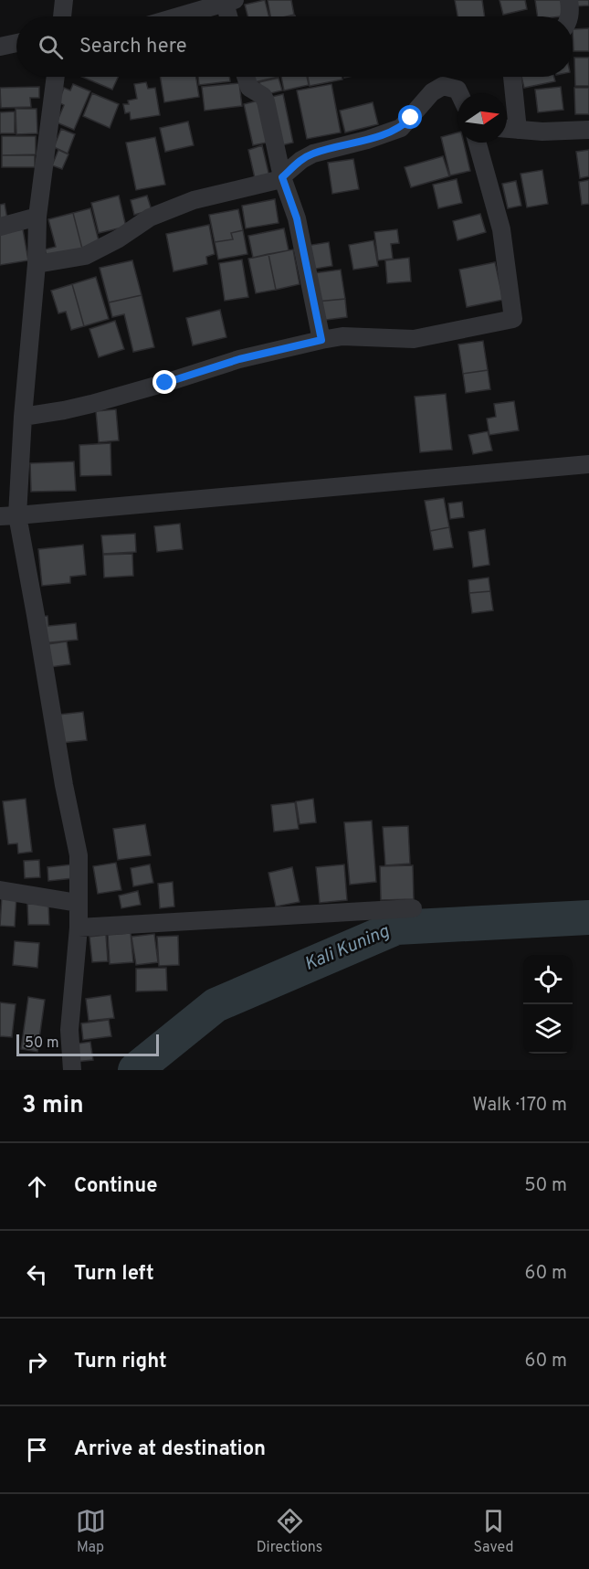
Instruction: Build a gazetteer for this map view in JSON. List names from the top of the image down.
{
  "water": ["Kali Kuning"],
  "scale_bar": "50 m",
  "north": "right",
  "page": {
    "search": "Search here",
    "scale": "50 m",
    "heading": ["3 min", "Walk · 170 m"],
    "list": [
      ["Continue", "50 m"],
      ["Turn left", "60 m"],
      ["Turn right", "60 m"],
      "Arrive at destination"
    ],
    "nav": ["Map", "Directions", "Saved"]
  }
}
